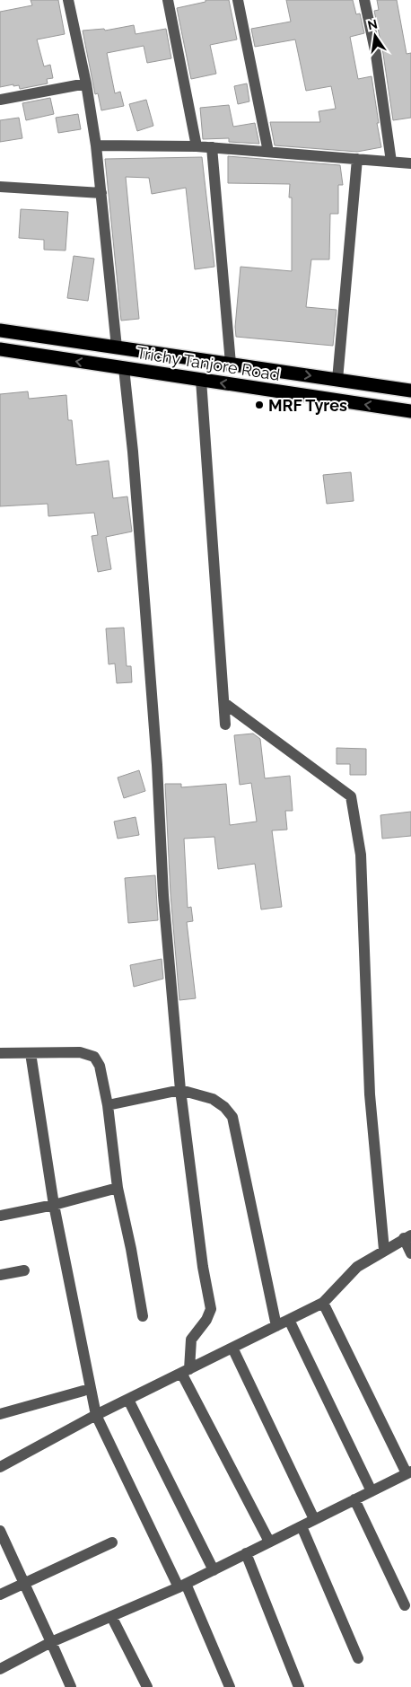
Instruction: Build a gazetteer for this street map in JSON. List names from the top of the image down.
{
  "streets": {
    "highway": ["Trichy Tanjore Road"]
  },
  "places": ["MRF Tyres"],
  "north": "top"
}
